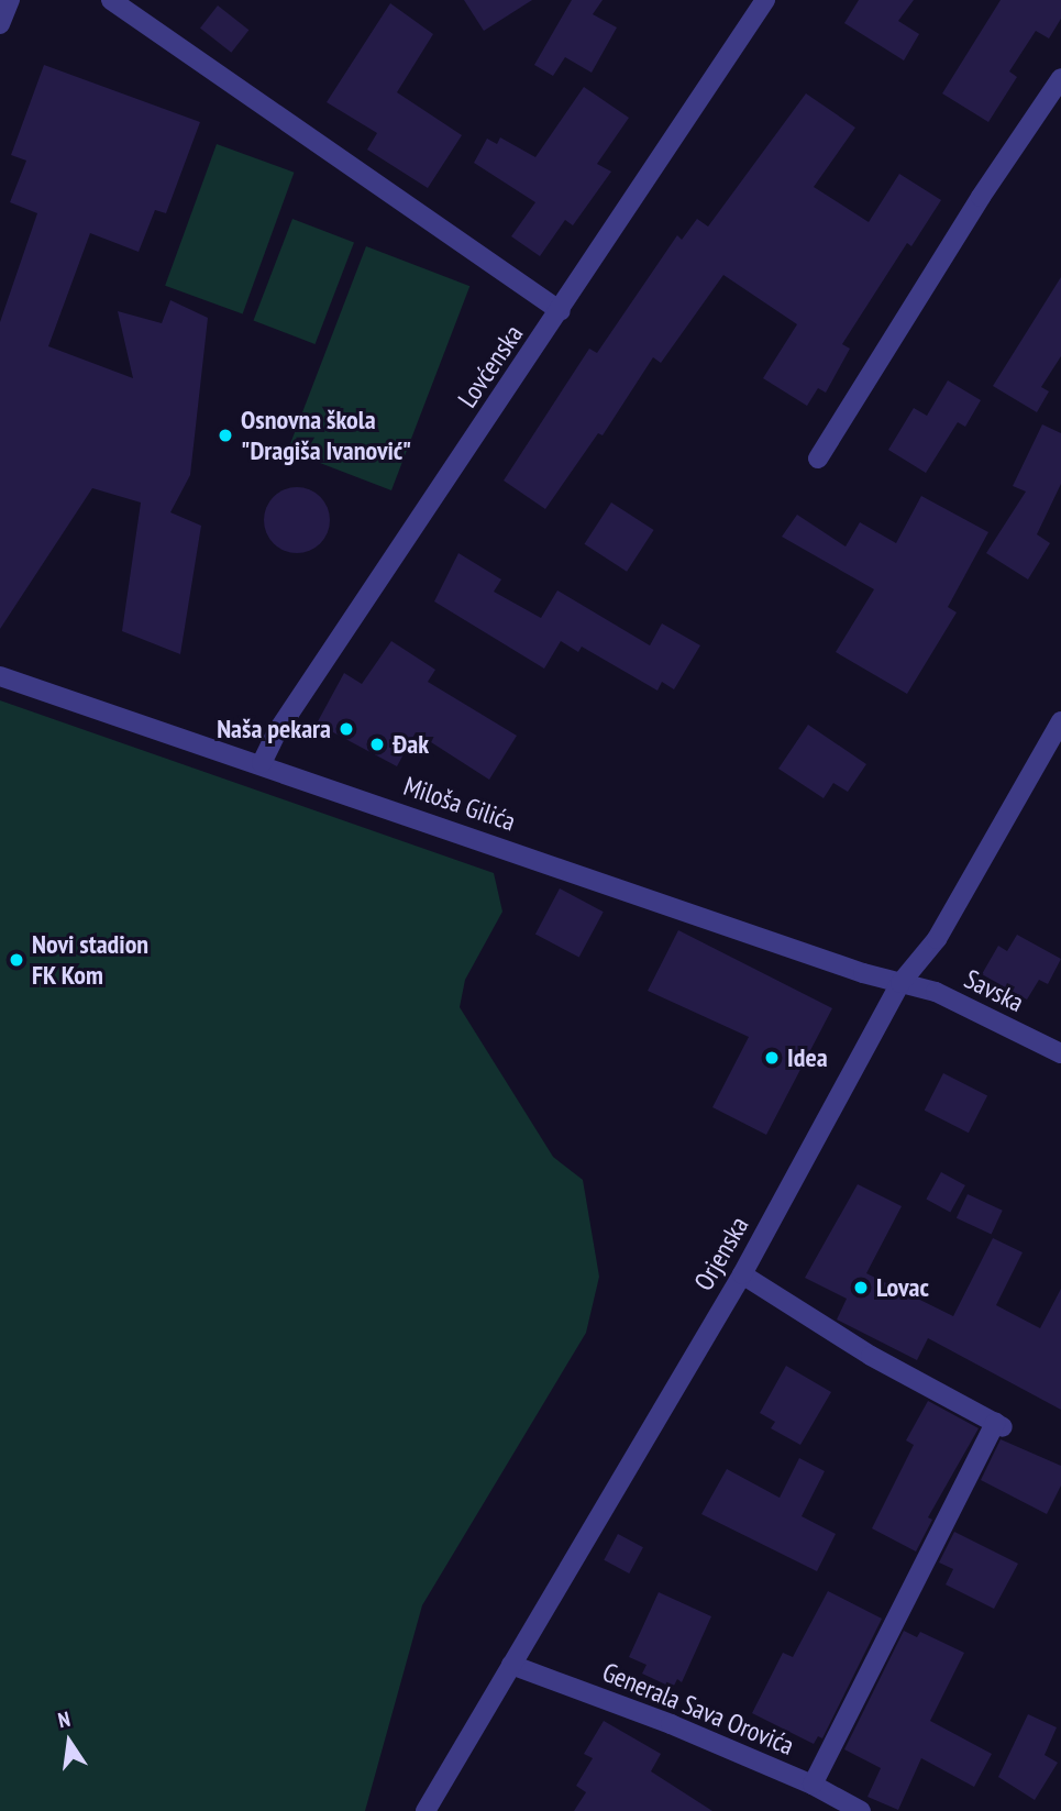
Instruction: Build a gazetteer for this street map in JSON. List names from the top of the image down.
{
  "streets": {
    "street": [
      "Lovćenska",
      "Miloša Gilića",
      "Savska",
      "Orjenska",
      "Generala Sava Orovića"
    ]
  },
  "crossings": [
    ["Lovćenska", "Miloša Gilića"],
    ["Miloša Gilića", "Savska"],
    ["Miloša Gilića", "Orjenska"],
    ["Savska", "Orjenska"],
    ["Orjenska", "Generala Sava Orovića"]
  ],
  "places": [
    "Osnovna škola \"Dragiša Ivanović\"",
    "Naša pekara",
    "Đak",
    "Novi stadion FK Kom",
    "Idea",
    "Lovac"
  ],
  "north": "top"
}
